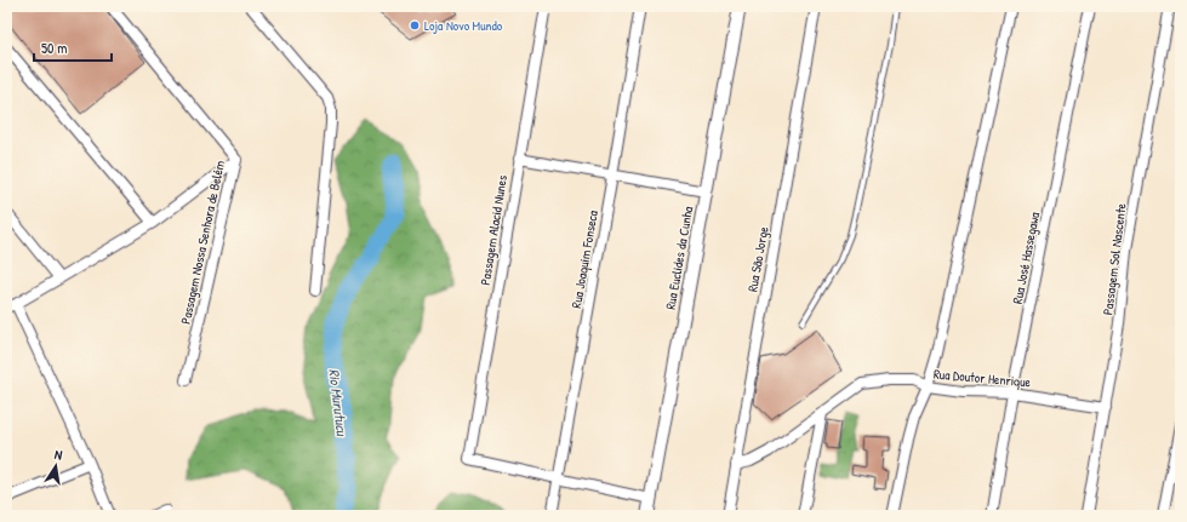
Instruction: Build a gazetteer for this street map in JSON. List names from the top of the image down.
{
  "streets": {
    "street": [
      "Passagem Alacid Nunes",
      "Passagem Nossa Senhora de Belém",
      "Rua Euclides da Cunha",
      "Rua José Hassegawa",
      "Rua Joaquim Fonseca",
      "Rua São Jorge",
      "Passagem Sol Nascente",
      "Rua Doutor Henrique"
    ]
  },
  "crossings": [
    ["Passagem Alacid Nunes", "Rua Joaquim Fonseca"],
    ["Rua José Hassegawa", "Rua Doutor Henrique"],
    ["Rua São Jorge", "Rua Doutor Henrique"],
    ["Passagem Sol Nascente", "Rua Doutor Henrique"]
  ],
  "water": ["Rio Murutucu"],
  "places": ["Loja Novo Mundo"],
  "scale_bar": "50 m",
  "north": "top"
}
